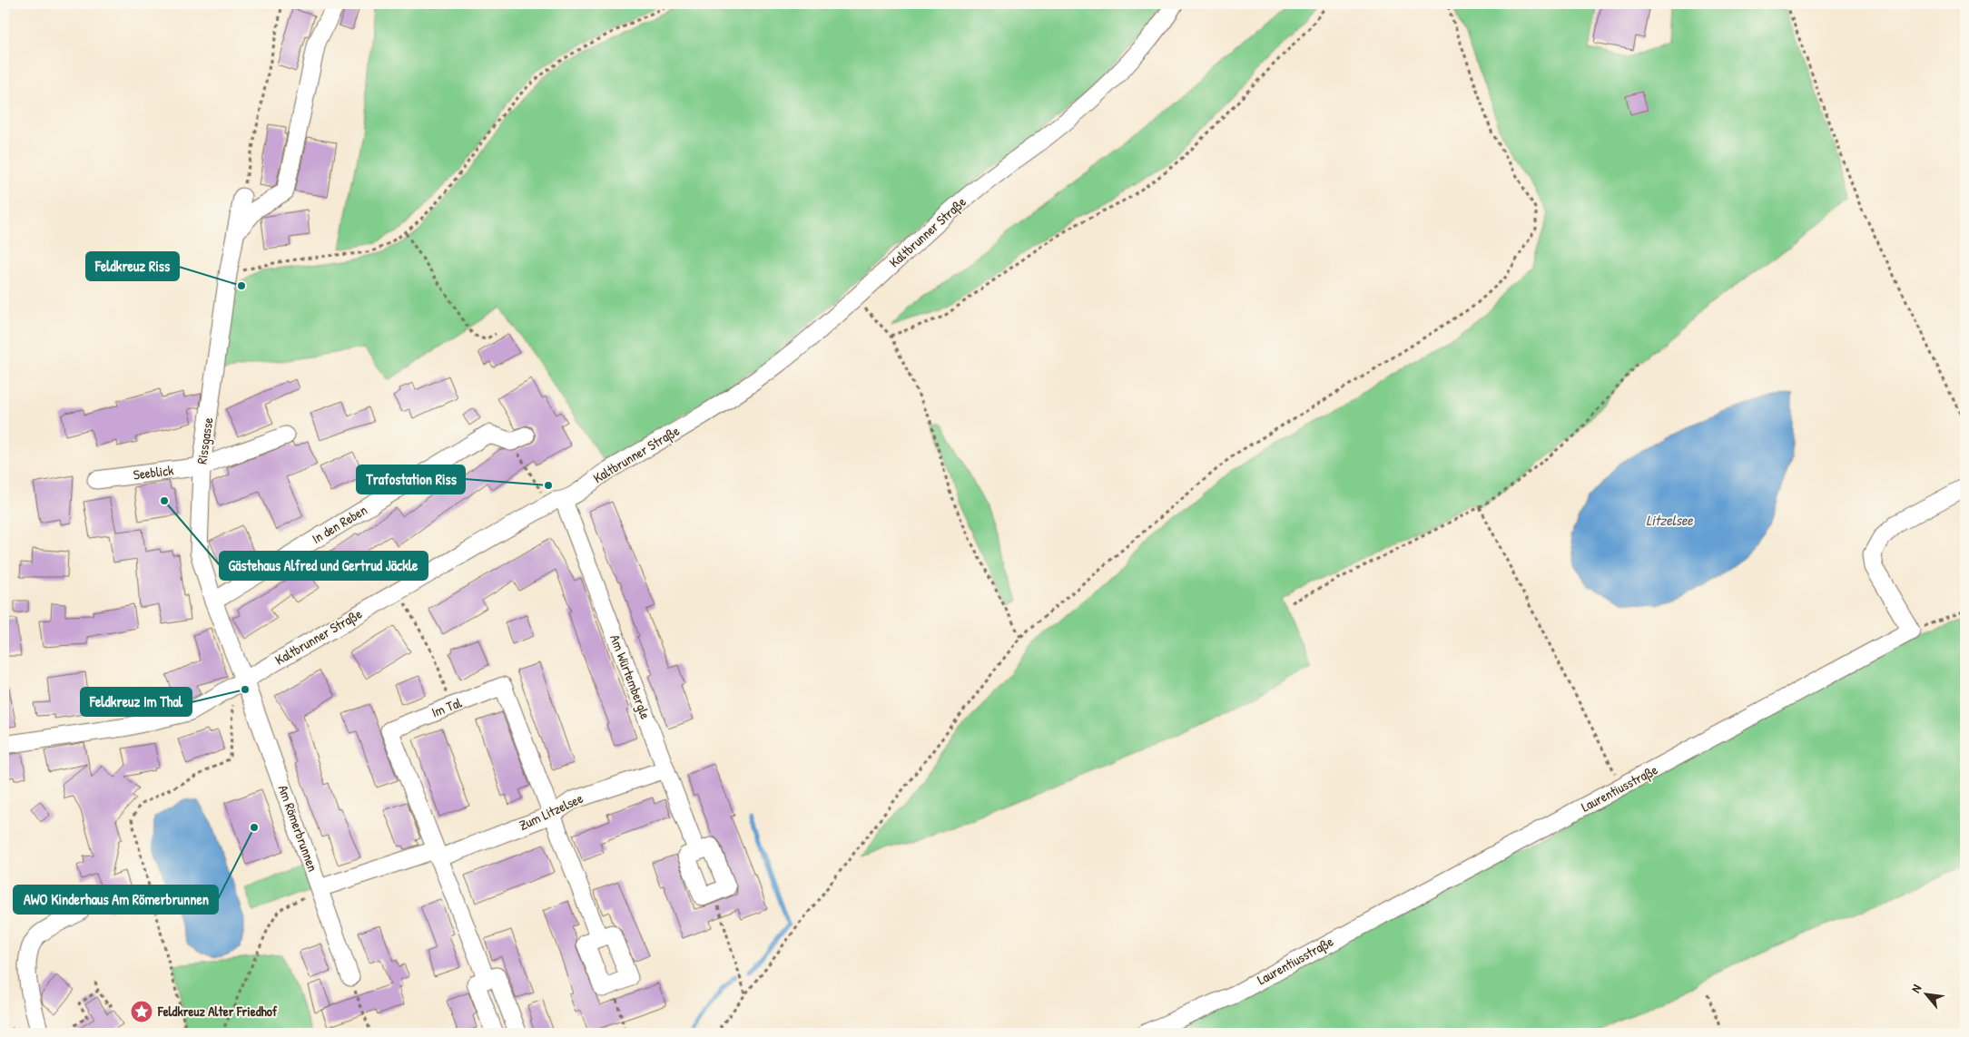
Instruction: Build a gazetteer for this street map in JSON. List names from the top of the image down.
{
  "streets": {
    "street": [
      "Kaltbrunner Straße",
      "Rissgasse",
      "Seeblick",
      "In den Reben",
      "Am Würtembergle",
      "Im Tal",
      "Laurentiusstraße",
      "Zum Litzelsee",
      "Am Römerbrunnen"
    ]
  },
  "crossings": [
    ["Kaltbrunner Straße", "Rissgasse"],
    ["Kaltbrunner Straße", "Am Würtembergle"],
    ["Kaltbrunner Straße", "Am Römerbrunnen"],
    ["Rissgasse", "Seeblick"],
    ["Rissgasse", "In den Reben"],
    ["Rissgasse", "Am Römerbrunnen"],
    ["Am Würtembergle", "Zum Litzelsee"],
    ["Im Tal", "Zum Litzelsee"],
    ["Zum Litzelsee", "Am Römerbrunnen"]
  ],
  "water": ["Litzelsee"],
  "places": {
    "other": [
      "Feldkreuz Riss",
      "Trafostation Riss",
      "Gästehaus Alfred und Gertrud Jäckle",
      "Feldkreuz Im Thal",
      "AWO Kinderhaus Am Römerbrunnen"
    ],
    "place": ["Feldkreuz Alter Friedhof"]
  },
  "north": "top left"
}
